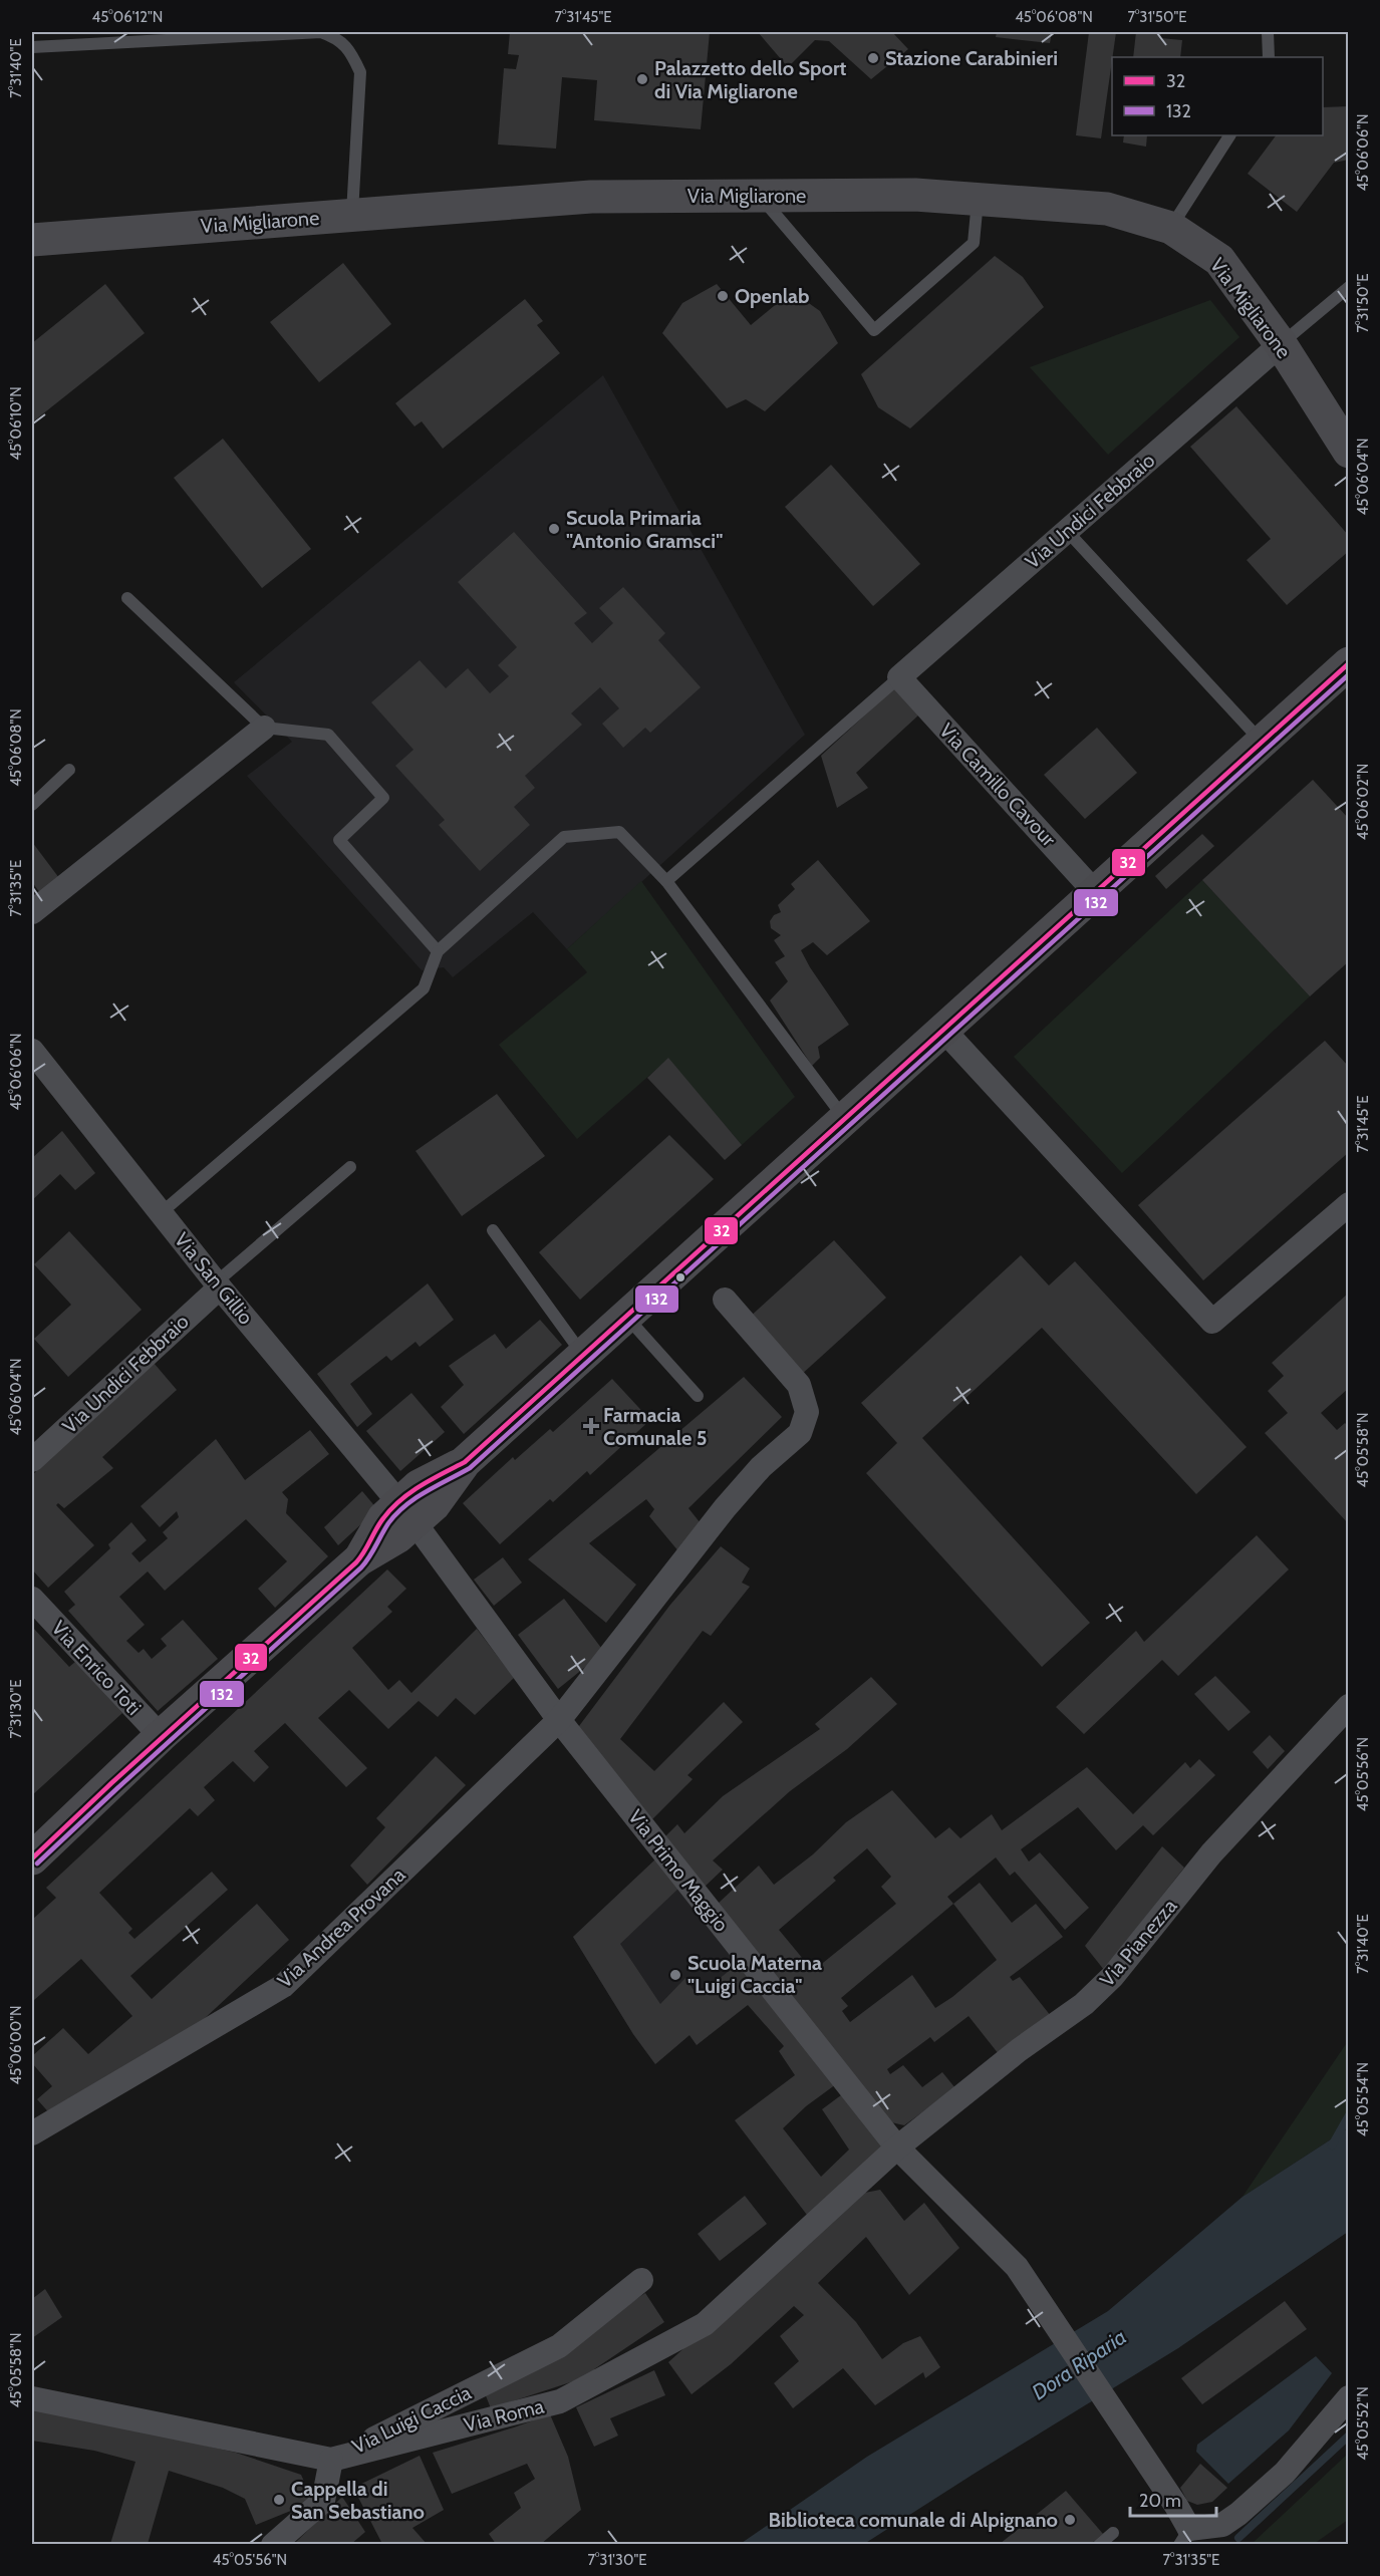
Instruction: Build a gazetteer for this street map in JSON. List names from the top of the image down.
{
  "streets": {
    "main road": ["Via Migliarone"],
    "street": [
      "Via Undici Febbraio",
      "Via Camillo Cavour",
      "Via San Gillio",
      "Via Enrico Toti",
      "Via Primo Maggio",
      "Via Andrea Provana",
      "Via Pianezza",
      "Via Roma",
      "Via Luigi Caccia"
    ]
  },
  "crossings": [
    ["Via Migliarone", "Via Undici Febbraio"],
    ["Via Undici Febbraio", "Via Camillo Cavour"],
    ["Via Undici Febbraio", "Via San Gillio"],
    ["Via San Gillio", "Via Primo Maggio"],
    ["Via Primo Maggio", "Via Andrea Provana"],
    ["Via Primo Maggio", "Via Pianezza"],
    ["Via Primo Maggio", "Via Roma"],
    ["Via Pianezza", "Via Roma"],
    ["Via Roma", "Via Luigi Caccia"]
  ],
  "water": ["Dora Riparia"],
  "places": {
    "other": [
      "Stazione Carabinieri",
      "Palazzetto dello Sport di Via Migliarone",
      "Openlab",
      "Scuola Primaria \"Antonio Gramsci\"",
      "Scuola Materna \"Luigi Caccia\"",
      "Cappella di San Sebastiano",
      "Biblioteca comunale di Alpignano"
    ],
    "health": ["Farmacia Comunale 5"]
  },
  "lines": ["transit line 32", "transit line 132"],
  "legend": ["32", "132"],
  "scale_bar": "20 m",
  "coordinates": [
    "45°06'12\"N",
    "7°31'45\"E",
    "45°06'08\"N",
    "7°31'50\"E",
    "7°31'40\"E",
    "45°06'06\"N",
    "45°06'10\"N",
    "45°06'04\"N",
    "45°06'02\"N",
    "7°31'35\"E",
    "45°05'58\"N",
    "7°31'30\"E",
    "45°05'56\"N",
    "45°06'00\"N",
    "45°05'54\"N",
    "45°05'52\"N"
  ]
}
